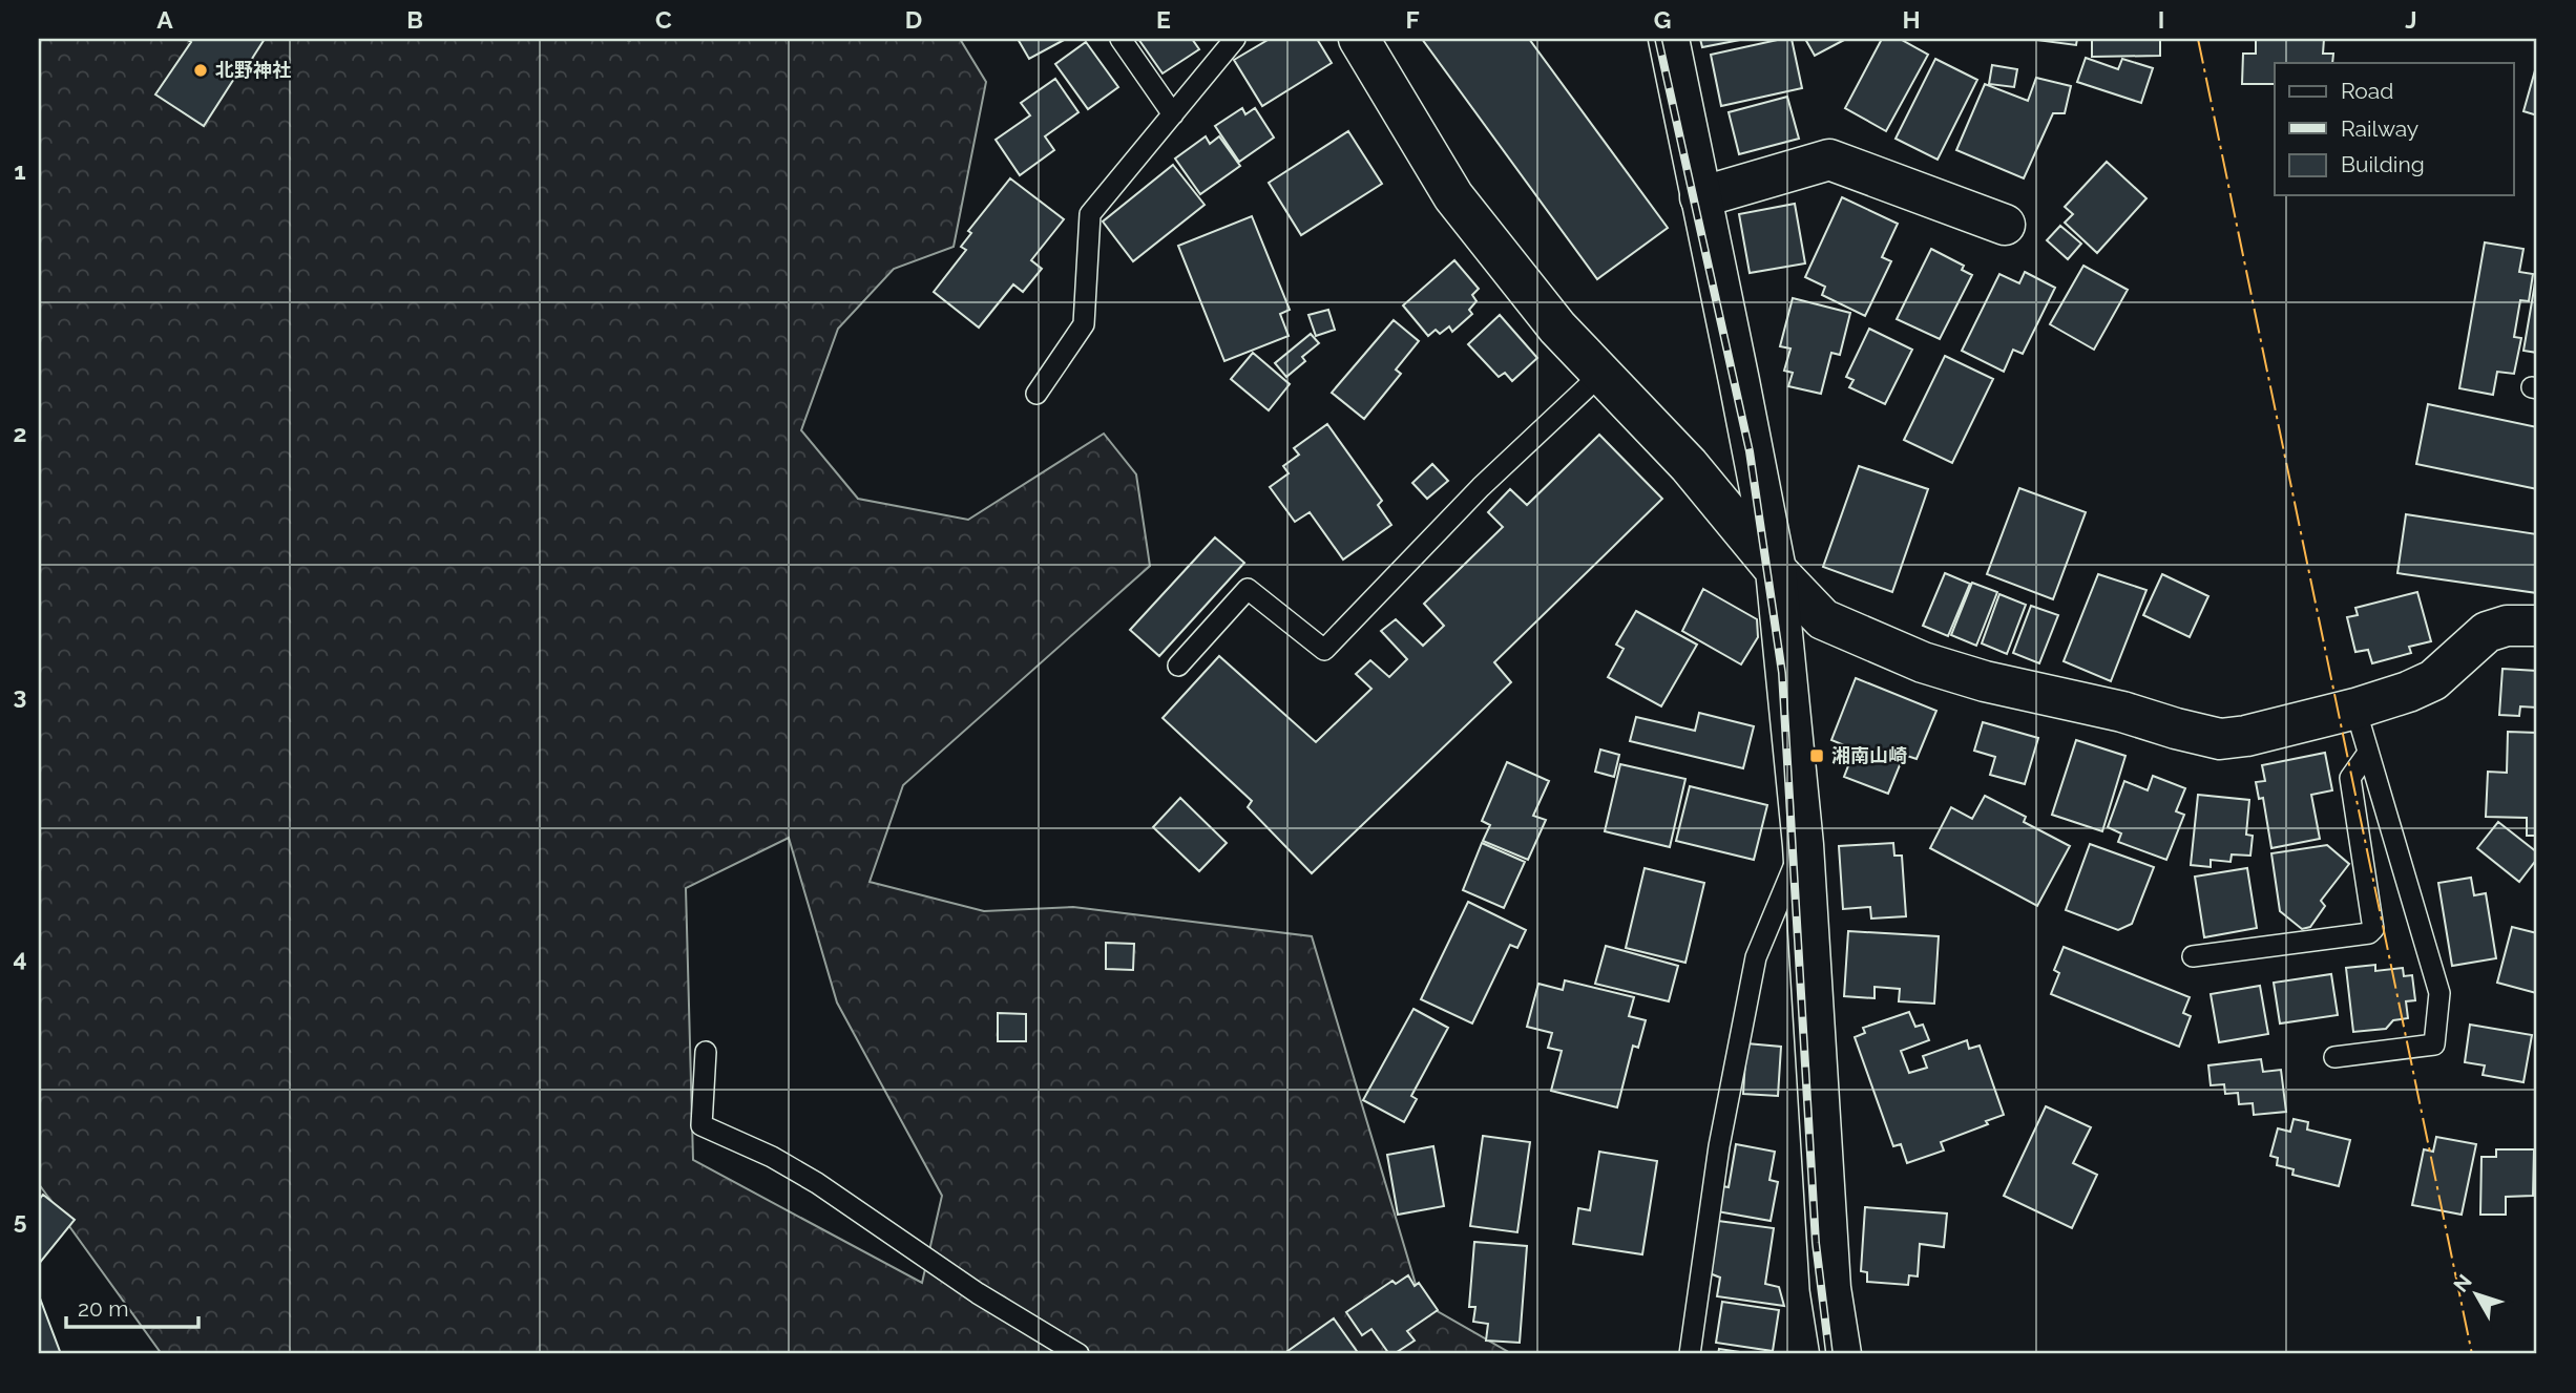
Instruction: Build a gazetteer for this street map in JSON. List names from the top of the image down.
{
  "places": {
    "other": ["北野神社"],
    "transit": ["湘南山崎"]
  },
  "legend": ["Road", "Railway", "Building"],
  "scale_bar": "20 m",
  "north": "top left",
  "grid": {
    "columns": [
      "A",
      "B",
      "C",
      "D",
      "E",
      "F",
      "G",
      "H",
      "I",
      "J"
    ],
    "rows": [
      "1",
      "2",
      "3",
      "4",
      "5"
    ]
  }
}
